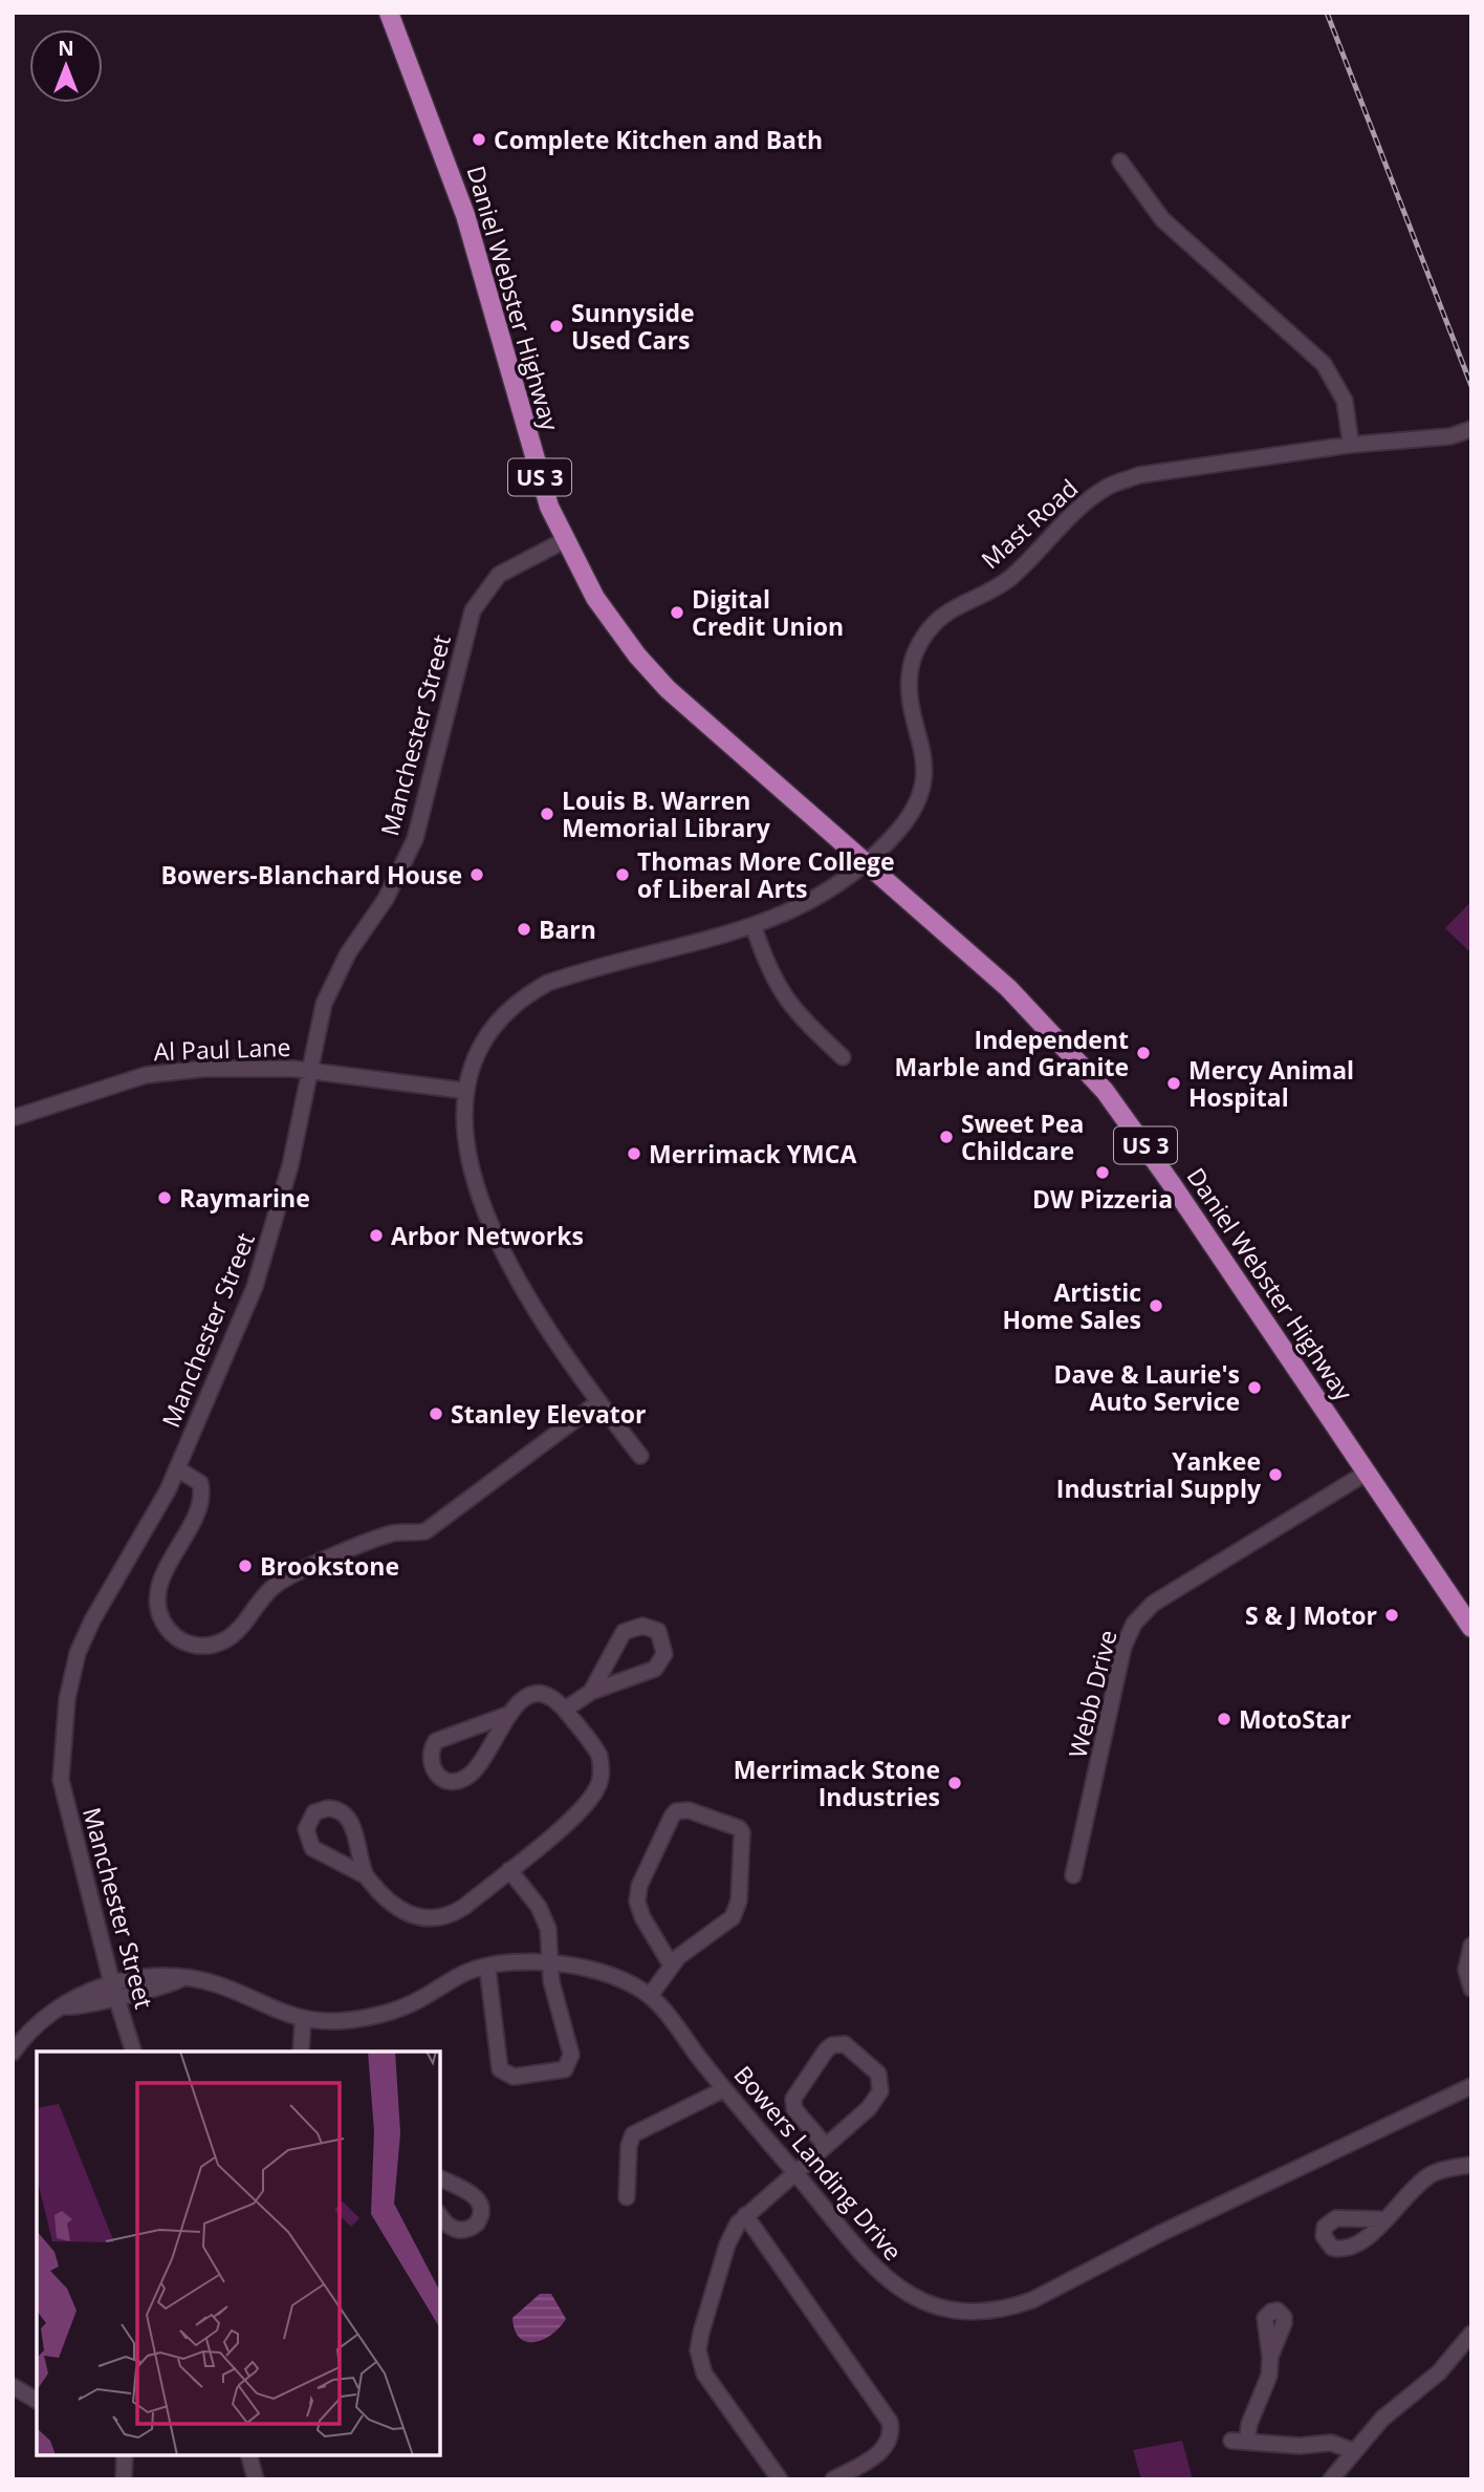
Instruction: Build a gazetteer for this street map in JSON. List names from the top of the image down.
{
  "streets": {
    "main road": ["Daniel Webster Highway", "US 3"],
    "street": [
      "Mast Road",
      "Manchester Street",
      "Al Paul Lane",
      "Webb Drive",
      "Bowers Landing Drive"
    ]
  },
  "crossings": [
    ["Daniel Webster Highway", "Mast Road"],
    ["Daniel Webster Highway", "Manchester Street"],
    ["Daniel Webster Highway", "Webb Drive"],
    ["Mast Road", "Al Paul Lane"],
    ["Manchester Street", "Al Paul Lane"],
    ["Manchester Street", "Bowers Landing Drive"]
  ],
  "places": [
    "Complete Kitchen and Bath",
    "Sunnyside Used Cars",
    "Digital Credit Union",
    "Louis B. Warren Memorial Library",
    "Bowers-Blanchard House",
    "Thomas More College of Liberal Arts",
    "Barn",
    "Independent Marble and Granite",
    "Mercy Animal Hospital",
    "Sweet Pea Childcare",
    "Merrimack YMCA",
    "DW Pizzeria",
    "Raymarine",
    "Arbor Networks",
    "Artistic Home Sales",
    "Dave & Laurie's Auto Service",
    "Stanley Elevator",
    "Yankee Industrial Supply",
    "Brookstone",
    "S & J Motor",
    "MotoStar",
    "Merrimack Stone Industries"
  ],
  "north": "top"
}
